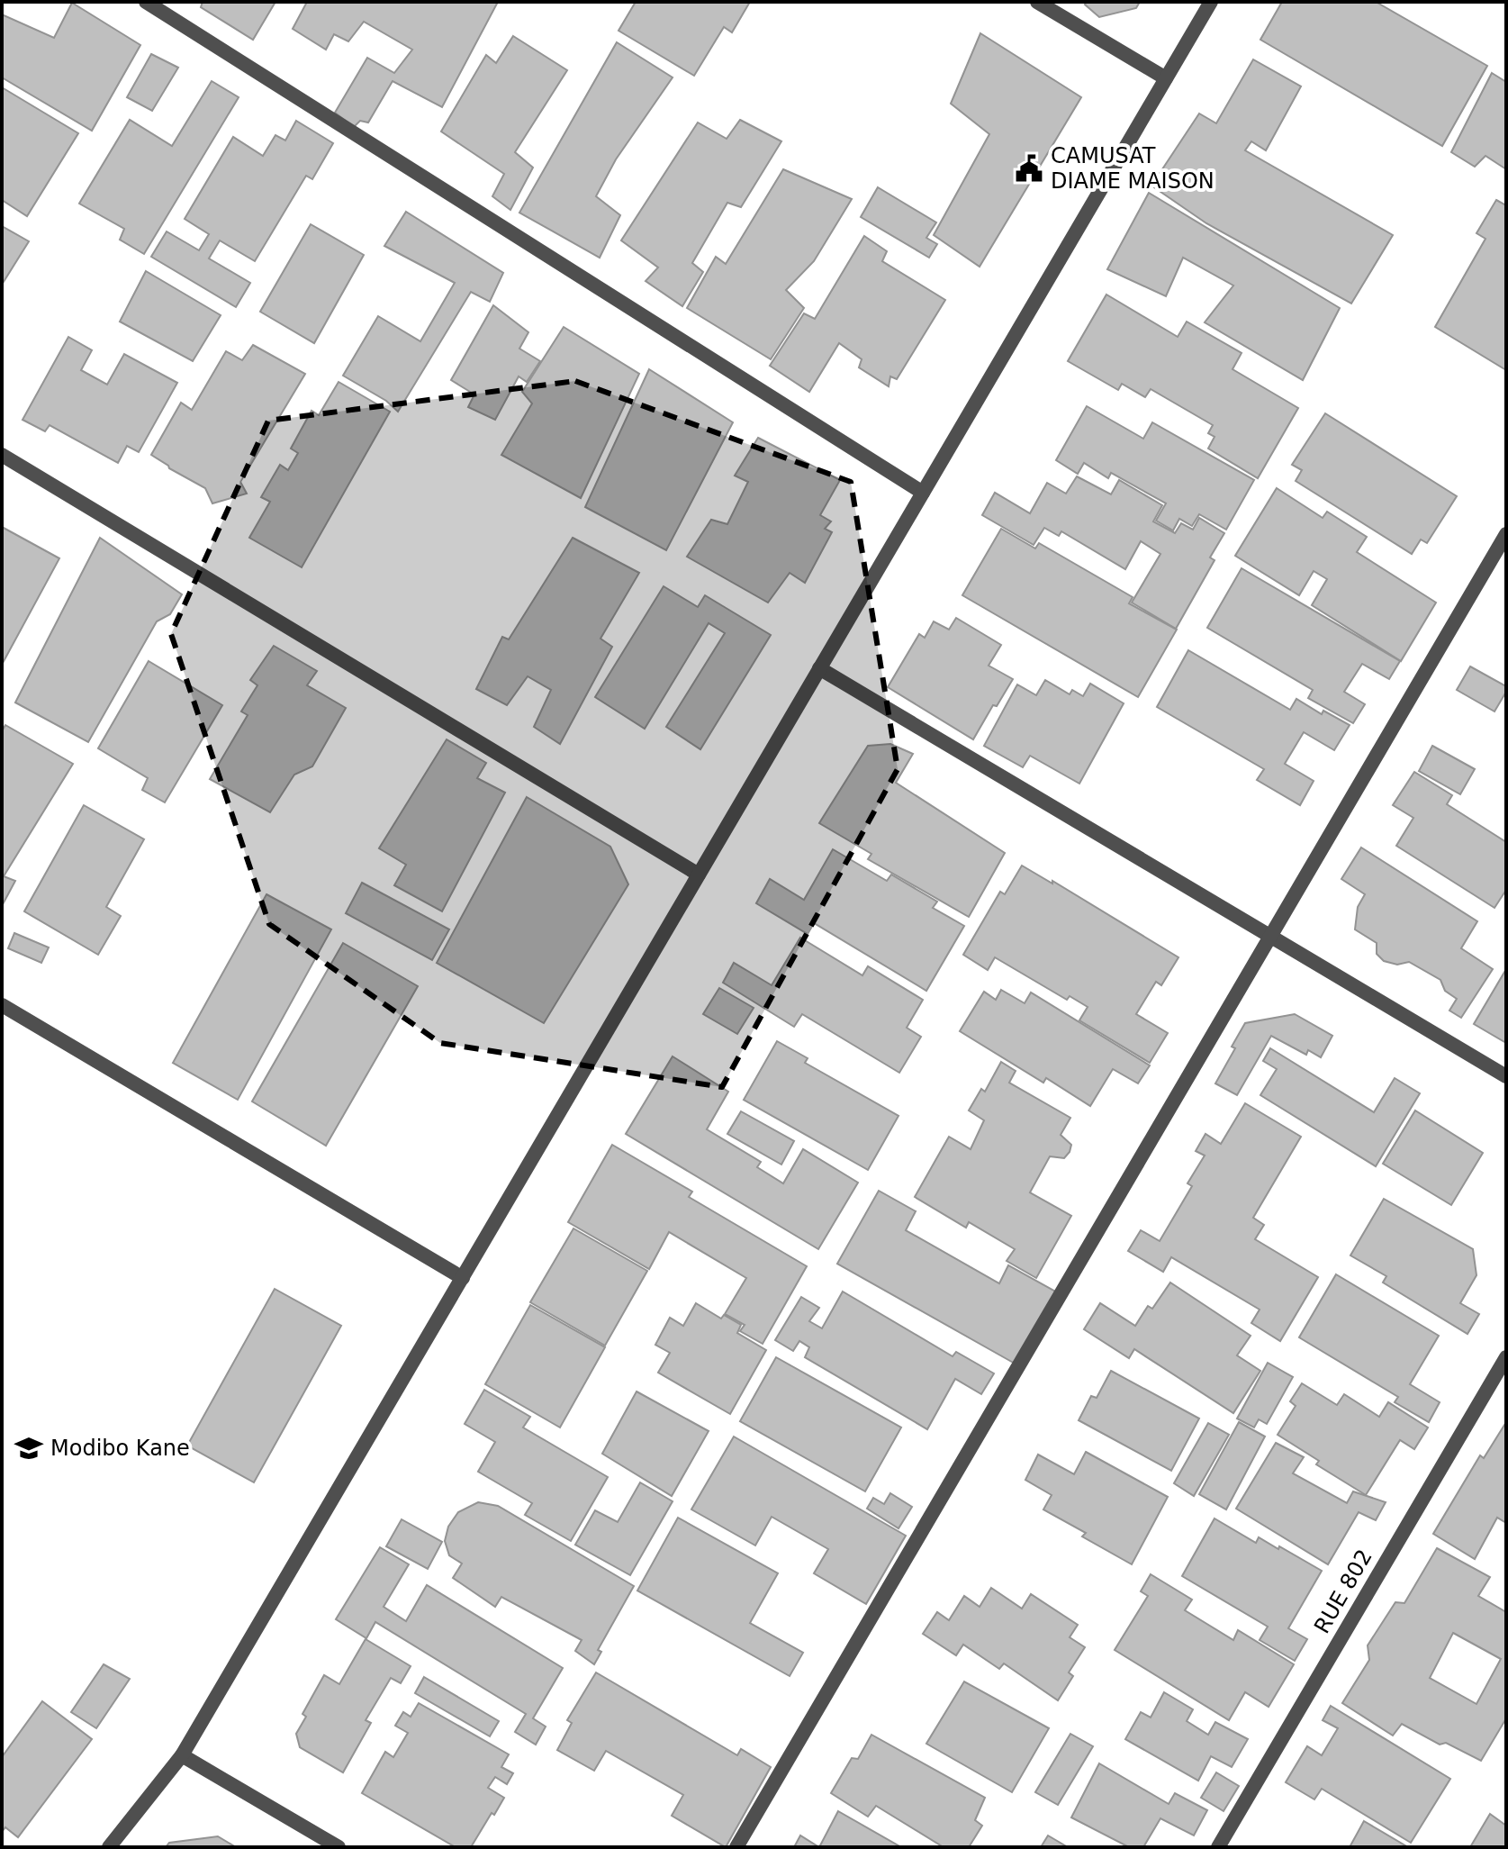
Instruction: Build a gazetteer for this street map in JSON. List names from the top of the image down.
{
  "streets": {
    "street": ["RUE 802"]
  },
  "places": {
    "public building": ["CAMUSAT DIAME MAISON"],
    "school or university": ["Modibo Kane"]
  }
}
